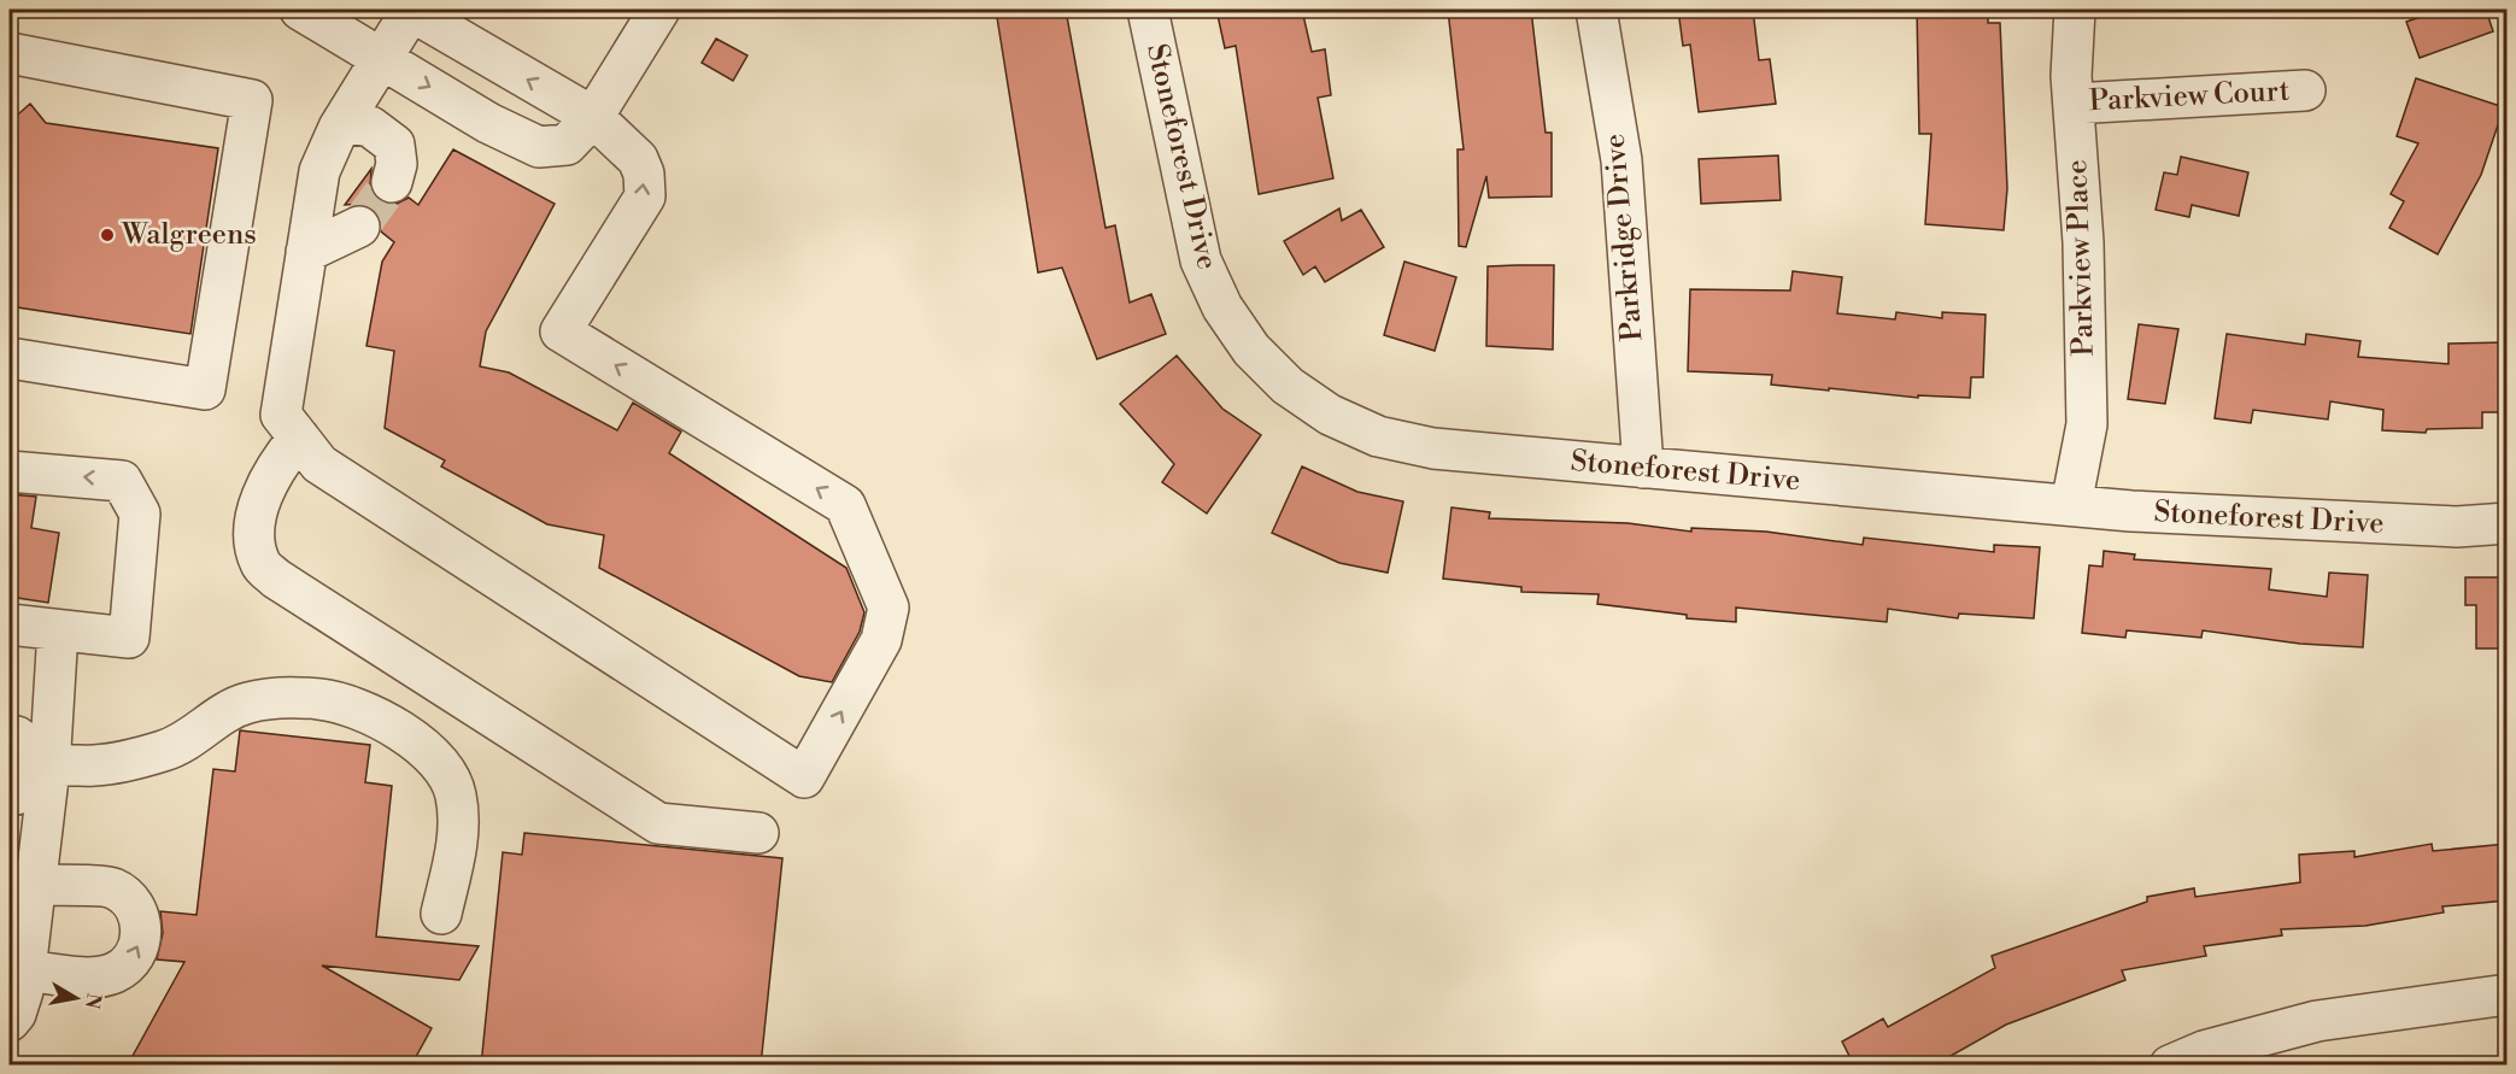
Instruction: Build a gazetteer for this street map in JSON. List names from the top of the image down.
{
  "streets": {
    "street": [
      "Parkview Court",
      "Stoneforest Drive",
      "Parkridge Drive",
      "Parkview Place"
    ]
  },
  "crossings": [
    ["Parkview Court", "Parkview Place"],
    ["Stoneforest Drive", "Parkridge Drive"],
    ["Stoneforest Drive", "Parkview Place"]
  ],
  "places": ["Walgreens"],
  "north": "right"
}
